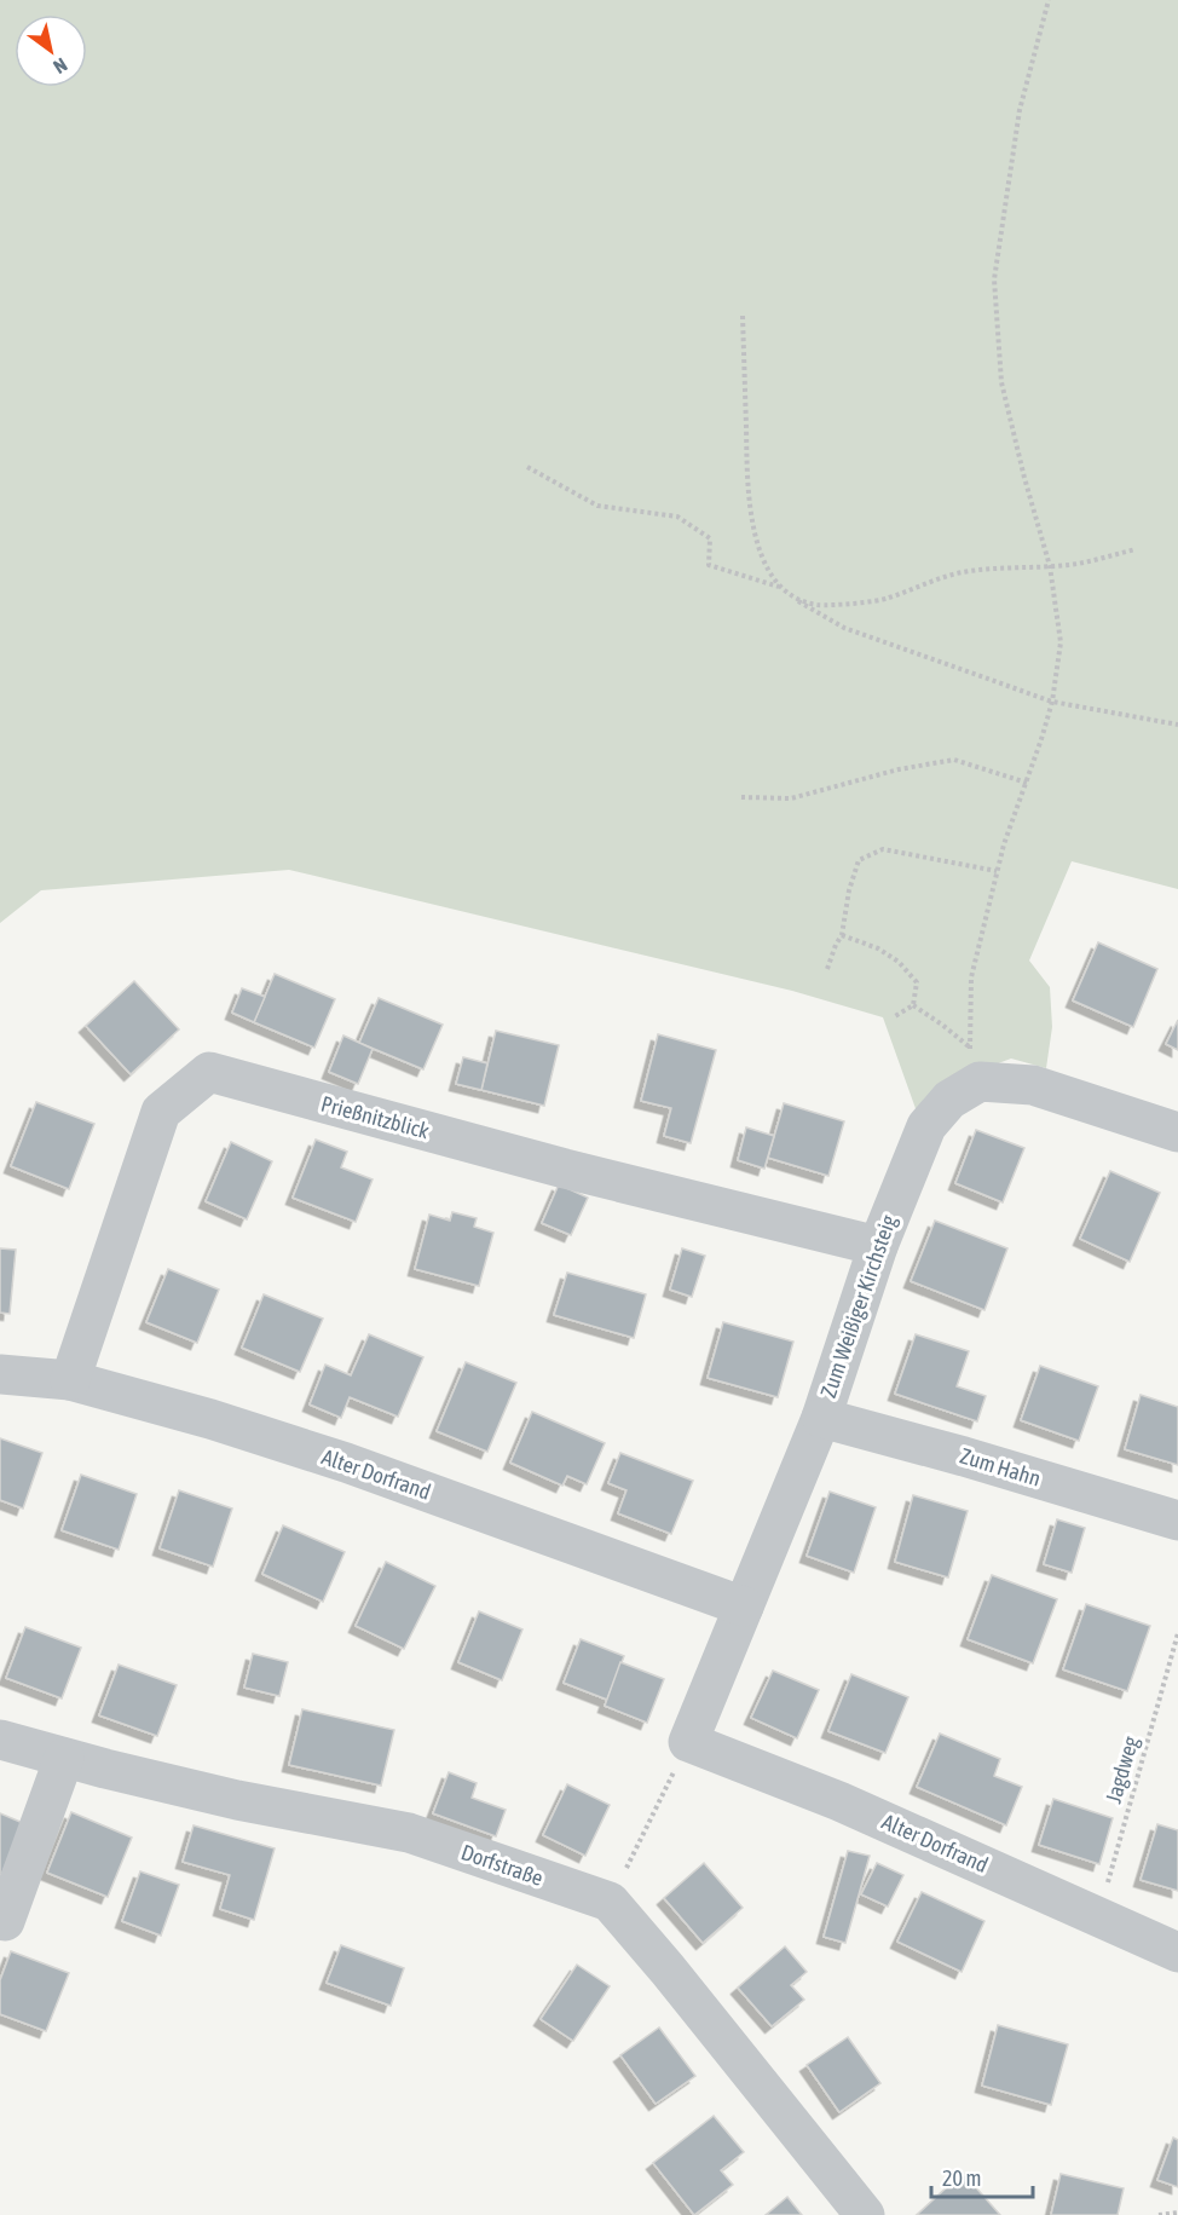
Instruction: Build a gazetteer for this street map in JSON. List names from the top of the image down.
{
  "streets": {
    "street": [
      "Prießnitzblick",
      "Zum Weißiger Kirchsteig",
      "Zum Hahn",
      "Alter Dorfrand",
      "Dorfstraße"
    ],
    "path": ["Jagdweg"]
  },
  "crossings": [
    ["Prießnitzblick", "Zum Weißiger Kirchsteig"],
    ["Prießnitzblick", "Alter Dorfrand"],
    ["Zum Weißiger Kirchsteig", "Zum Hahn"],
    ["Zum Weißiger Kirchsteig", "Alter Dorfrand"],
    ["Alter Dorfrand", "Jagdweg"]
  ],
  "scale_bar": "20 m",
  "north": "bottom right"
}
